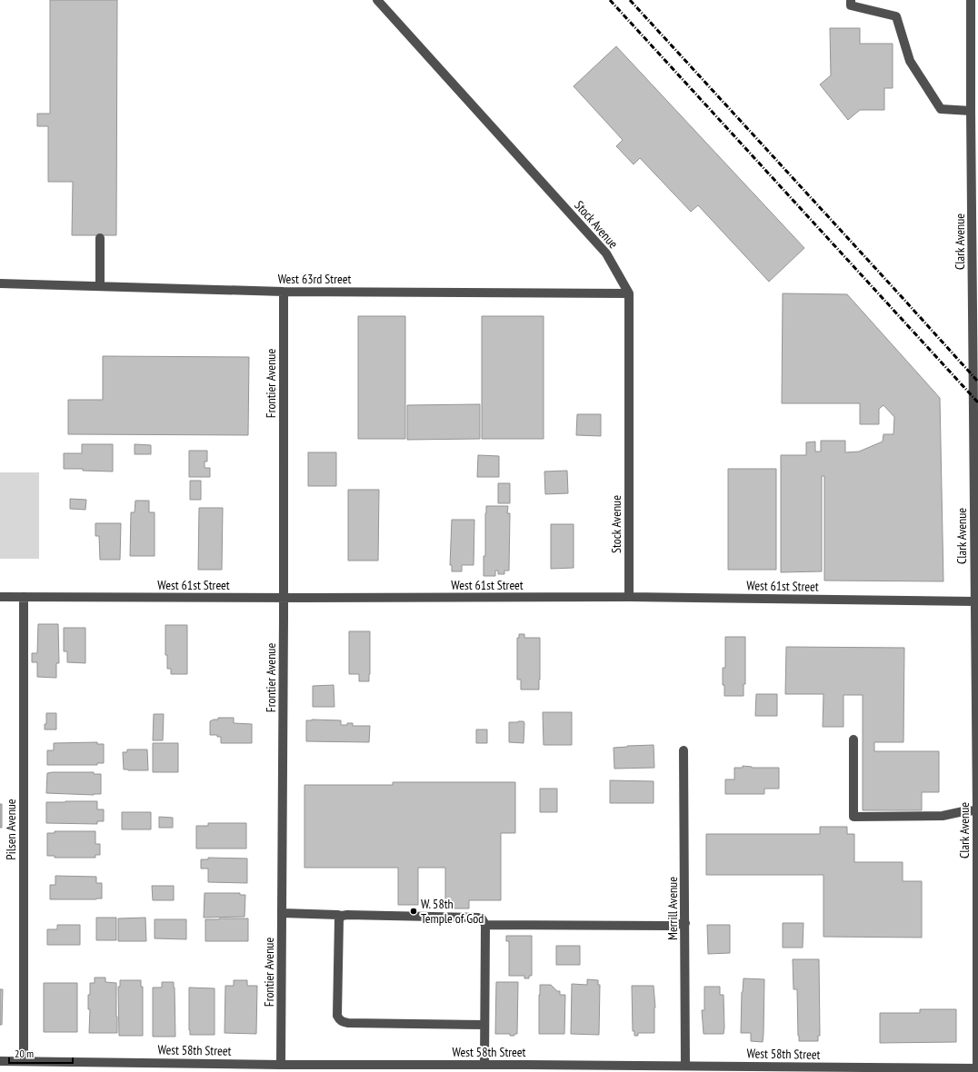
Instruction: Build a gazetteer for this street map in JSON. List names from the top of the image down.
{
  "streets": {
    "street": [
      "Stock Avenue",
      "Clark Avenue",
      "West 63rd Street",
      "Frontier Avenue",
      "West 61st Street",
      "Pilsen Avenue",
      "Merrill Avenue",
      "West 58th Street"
    ]
  },
  "crossings": [
    ["Stock Avenue", "West 63rd Street"],
    ["Stock Avenue", "West 61st Street"],
    ["Clark Avenue", "West 61st Street"],
    ["Clark Avenue", "West 58th Street"],
    ["West 63rd Street", "Frontier Avenue"],
    ["Frontier Avenue", "West 61st Street"],
    ["Frontier Avenue", "West 58th Street"],
    ["West 61st Street", "Pilsen Avenue"],
    ["Pilsen Avenue", "West 58th Street"],
    ["Merrill Avenue", "West 58th Street"]
  ],
  "places": ["W. 58th Temple of God"],
  "scale_bar": "20 m"
}
